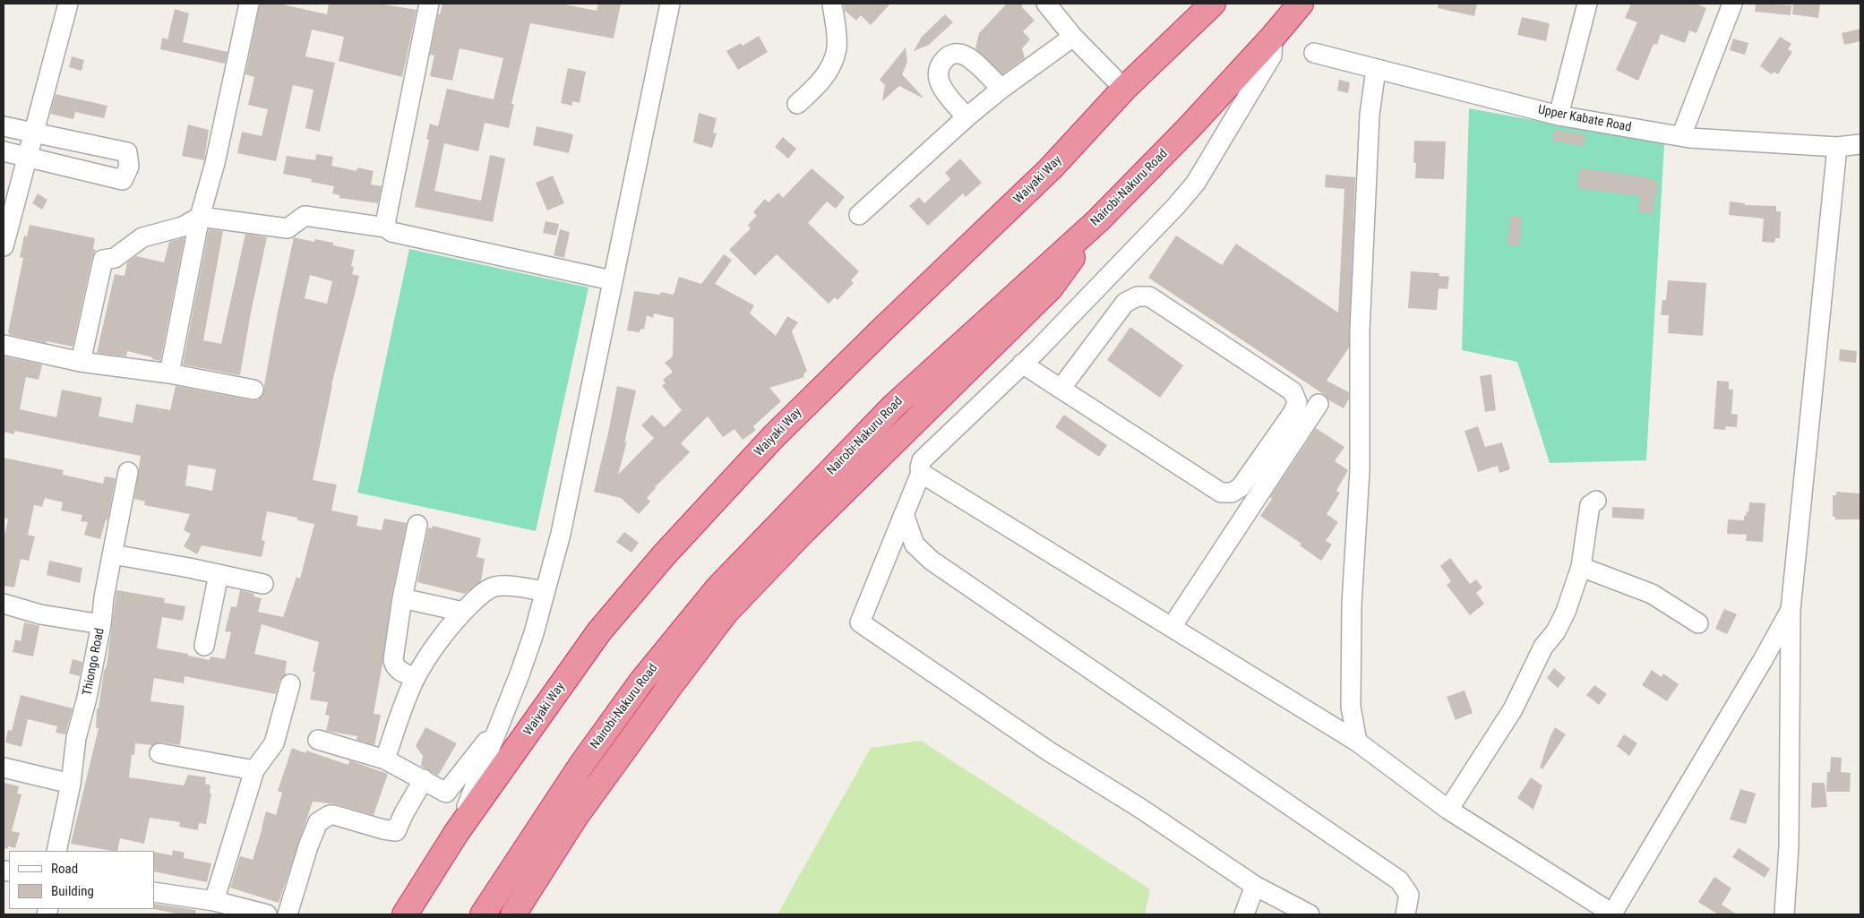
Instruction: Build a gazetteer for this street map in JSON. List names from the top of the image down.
{
  "streets": {
    "highway": ["Waiyaki Way", "Nairobi-Nakuru Road"],
    "street": ["Upper Kabate Road", "Thiongo Road"]
  },
  "legend": ["Road", "Building"]
}
